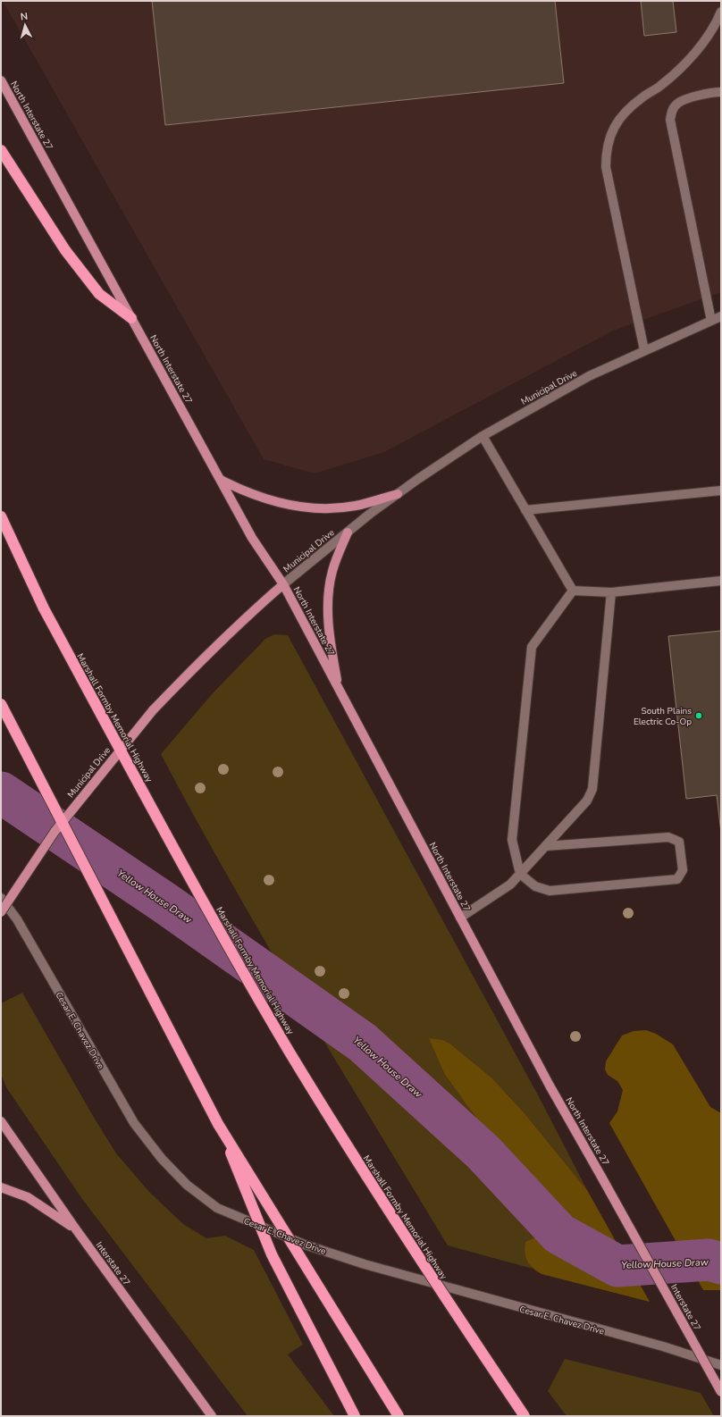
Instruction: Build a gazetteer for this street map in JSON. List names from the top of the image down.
{
  "streets": {
    "highway": ["Marshall Formby Memorial Highway"],
    "main road": ["North Interstate 27", "Municipal Drive", "Interstate 27"],
    "street": ["Cesar E. Chavez Drive"]
  },
  "crossings": [
    ["North Interstate 27", "Municipal Drive"],
    ["North Interstate 27", "Interstate 27"]
  ],
  "water": ["Yellow House Draw"],
  "places": ["South Plains Electric Co-Op"],
  "north": "top"
}
